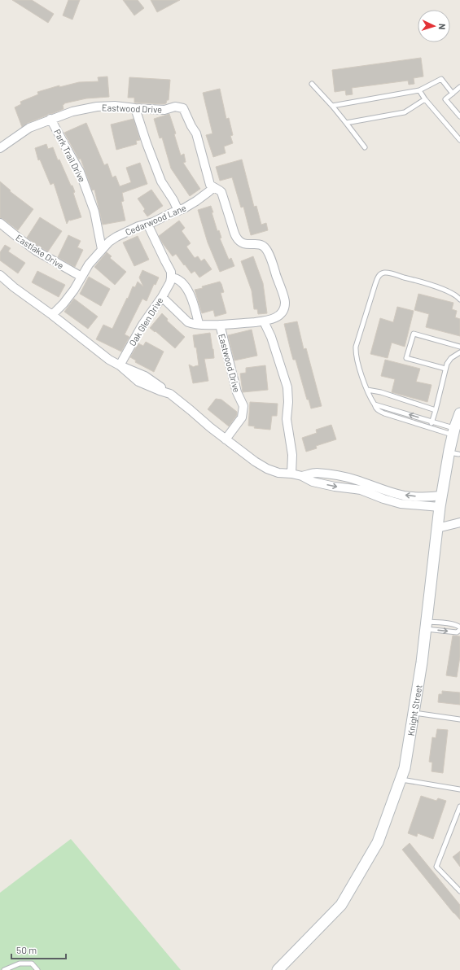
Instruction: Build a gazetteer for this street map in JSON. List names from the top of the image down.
{
  "streets": {
    "street": [
      "Eastwood Drive",
      "Park Trail Drive",
      "Cedarwood Lane",
      "Eastlake Drive",
      "Oak Glen Drive",
      "Knight Street"
    ]
  },
  "crossings": [
    ["Eastwood Drive", "Park Trail Drive"],
    ["Eastwood Drive", "Cedarwood Lane"],
    ["Park Trail Drive", "Cedarwood Lane"],
    ["Cedarwood Lane", "Eastlake Drive"]
  ],
  "scale_bar": "50 m",
  "north": "right"
}
